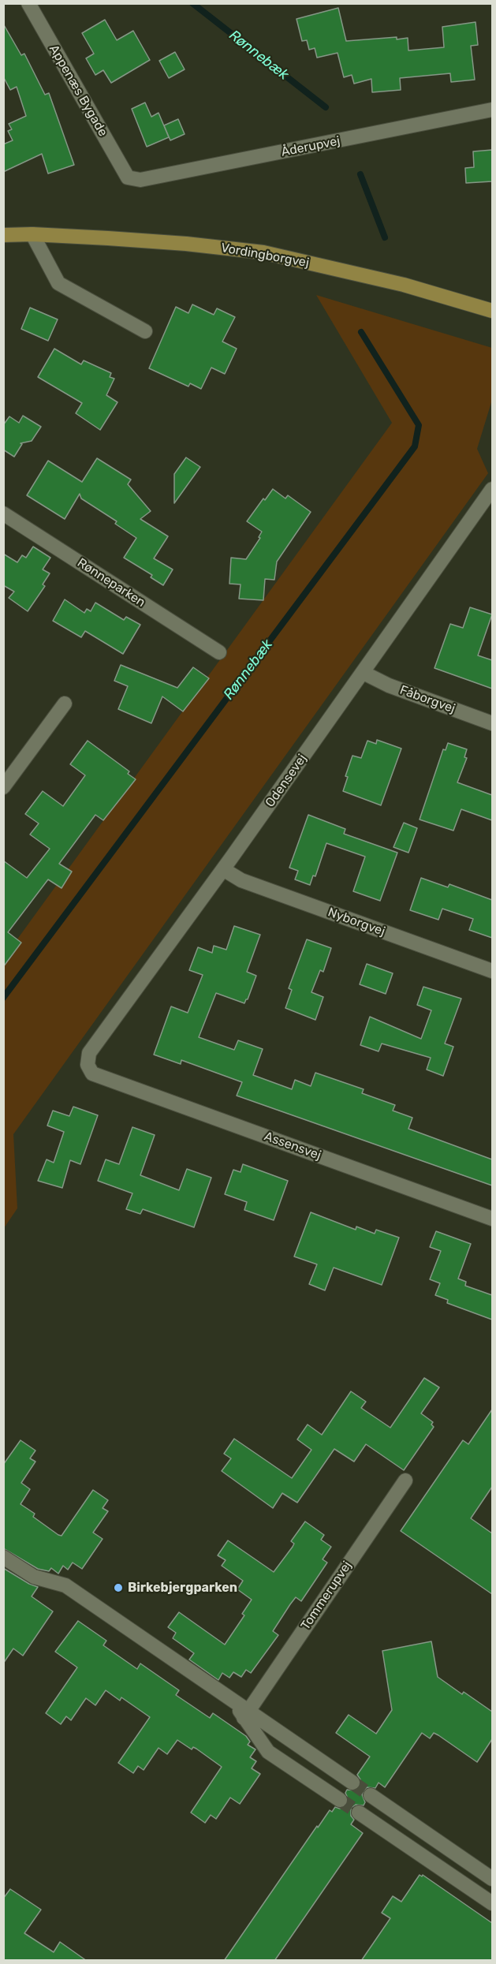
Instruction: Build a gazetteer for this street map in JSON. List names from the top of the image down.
{
  "streets": {
    "main road": ["Vordingborgvej"],
    "street": [
      "Appenæs Bygade",
      "Åderupvej",
      "Rønneparken",
      "Fåborgvej",
      "Odensevej",
      "Nyborgvej",
      "Assensvej",
      "Tommerupvej"
    ]
  },
  "crossings": [
    ["Appenæs Bygade", "Åderupvej"],
    ["Fåborgvej", "Odensevej"],
    ["Odensevej", "Nyborgvej"],
    ["Odensevej", "Assensvej"]
  ],
  "water": ["Rønnebæk"],
  "places": ["Birkebjergparken"]
}
